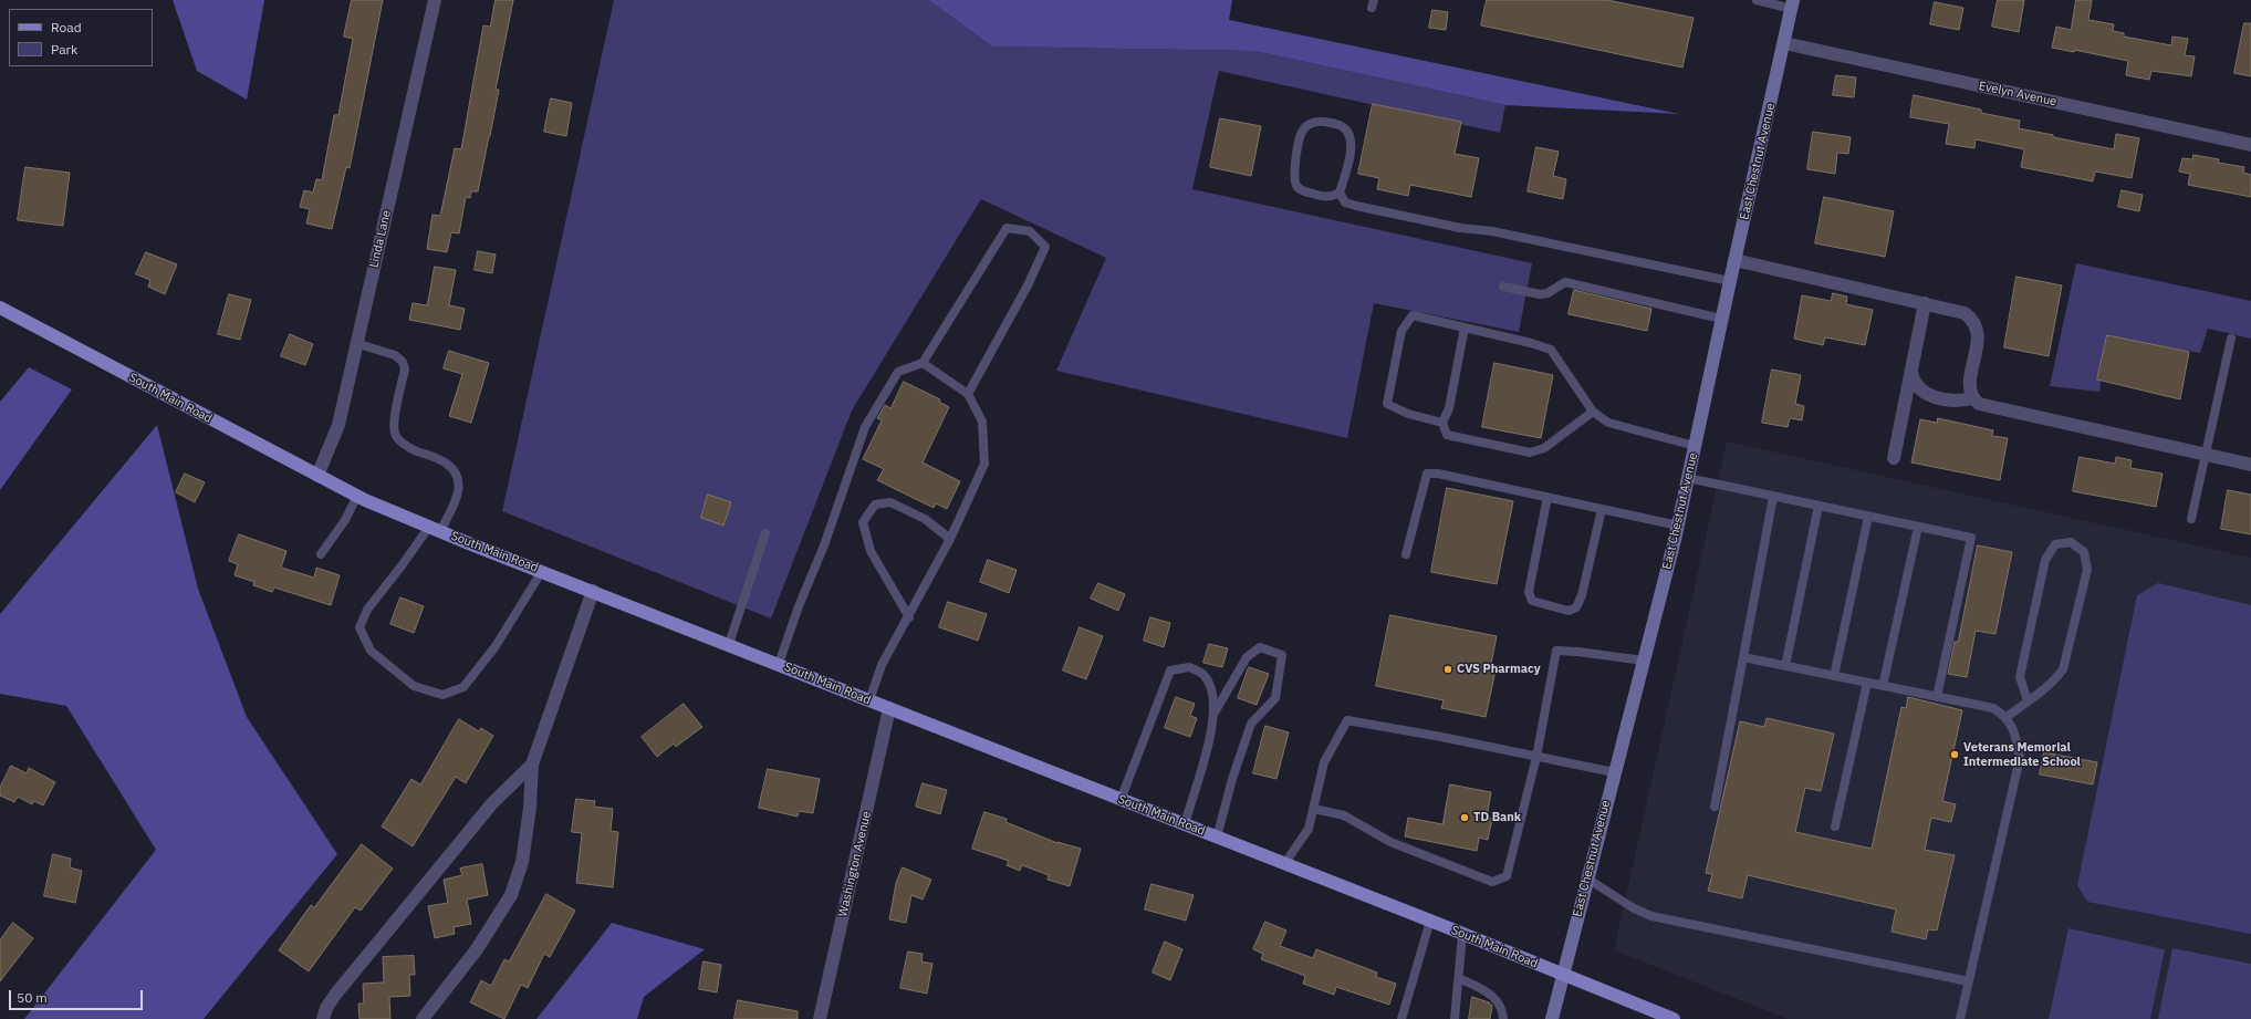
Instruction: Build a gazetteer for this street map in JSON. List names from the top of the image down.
{
  "streets": {
    "main road": ["South Main Road"],
    "street": [
      "Evelyn Avenue",
      "East Chestnut Avenue",
      "Linda Lane",
      "Washington Avenue"
    ]
  },
  "crossings": [
    ["Evelyn Avenue", "East Chestnut Avenue"],
    ["East Chestnut Avenue", "South Main Road"],
    ["Linda Lane", "South Main Road"],
    ["South Main Road", "Washington Avenue"]
  ],
  "places": ["CVS Pharmacy", "Veterans Memorial Intermediate School", "TD Bank"],
  "legend": ["Road", "Park"],
  "scale_bar": "50 m"
}
